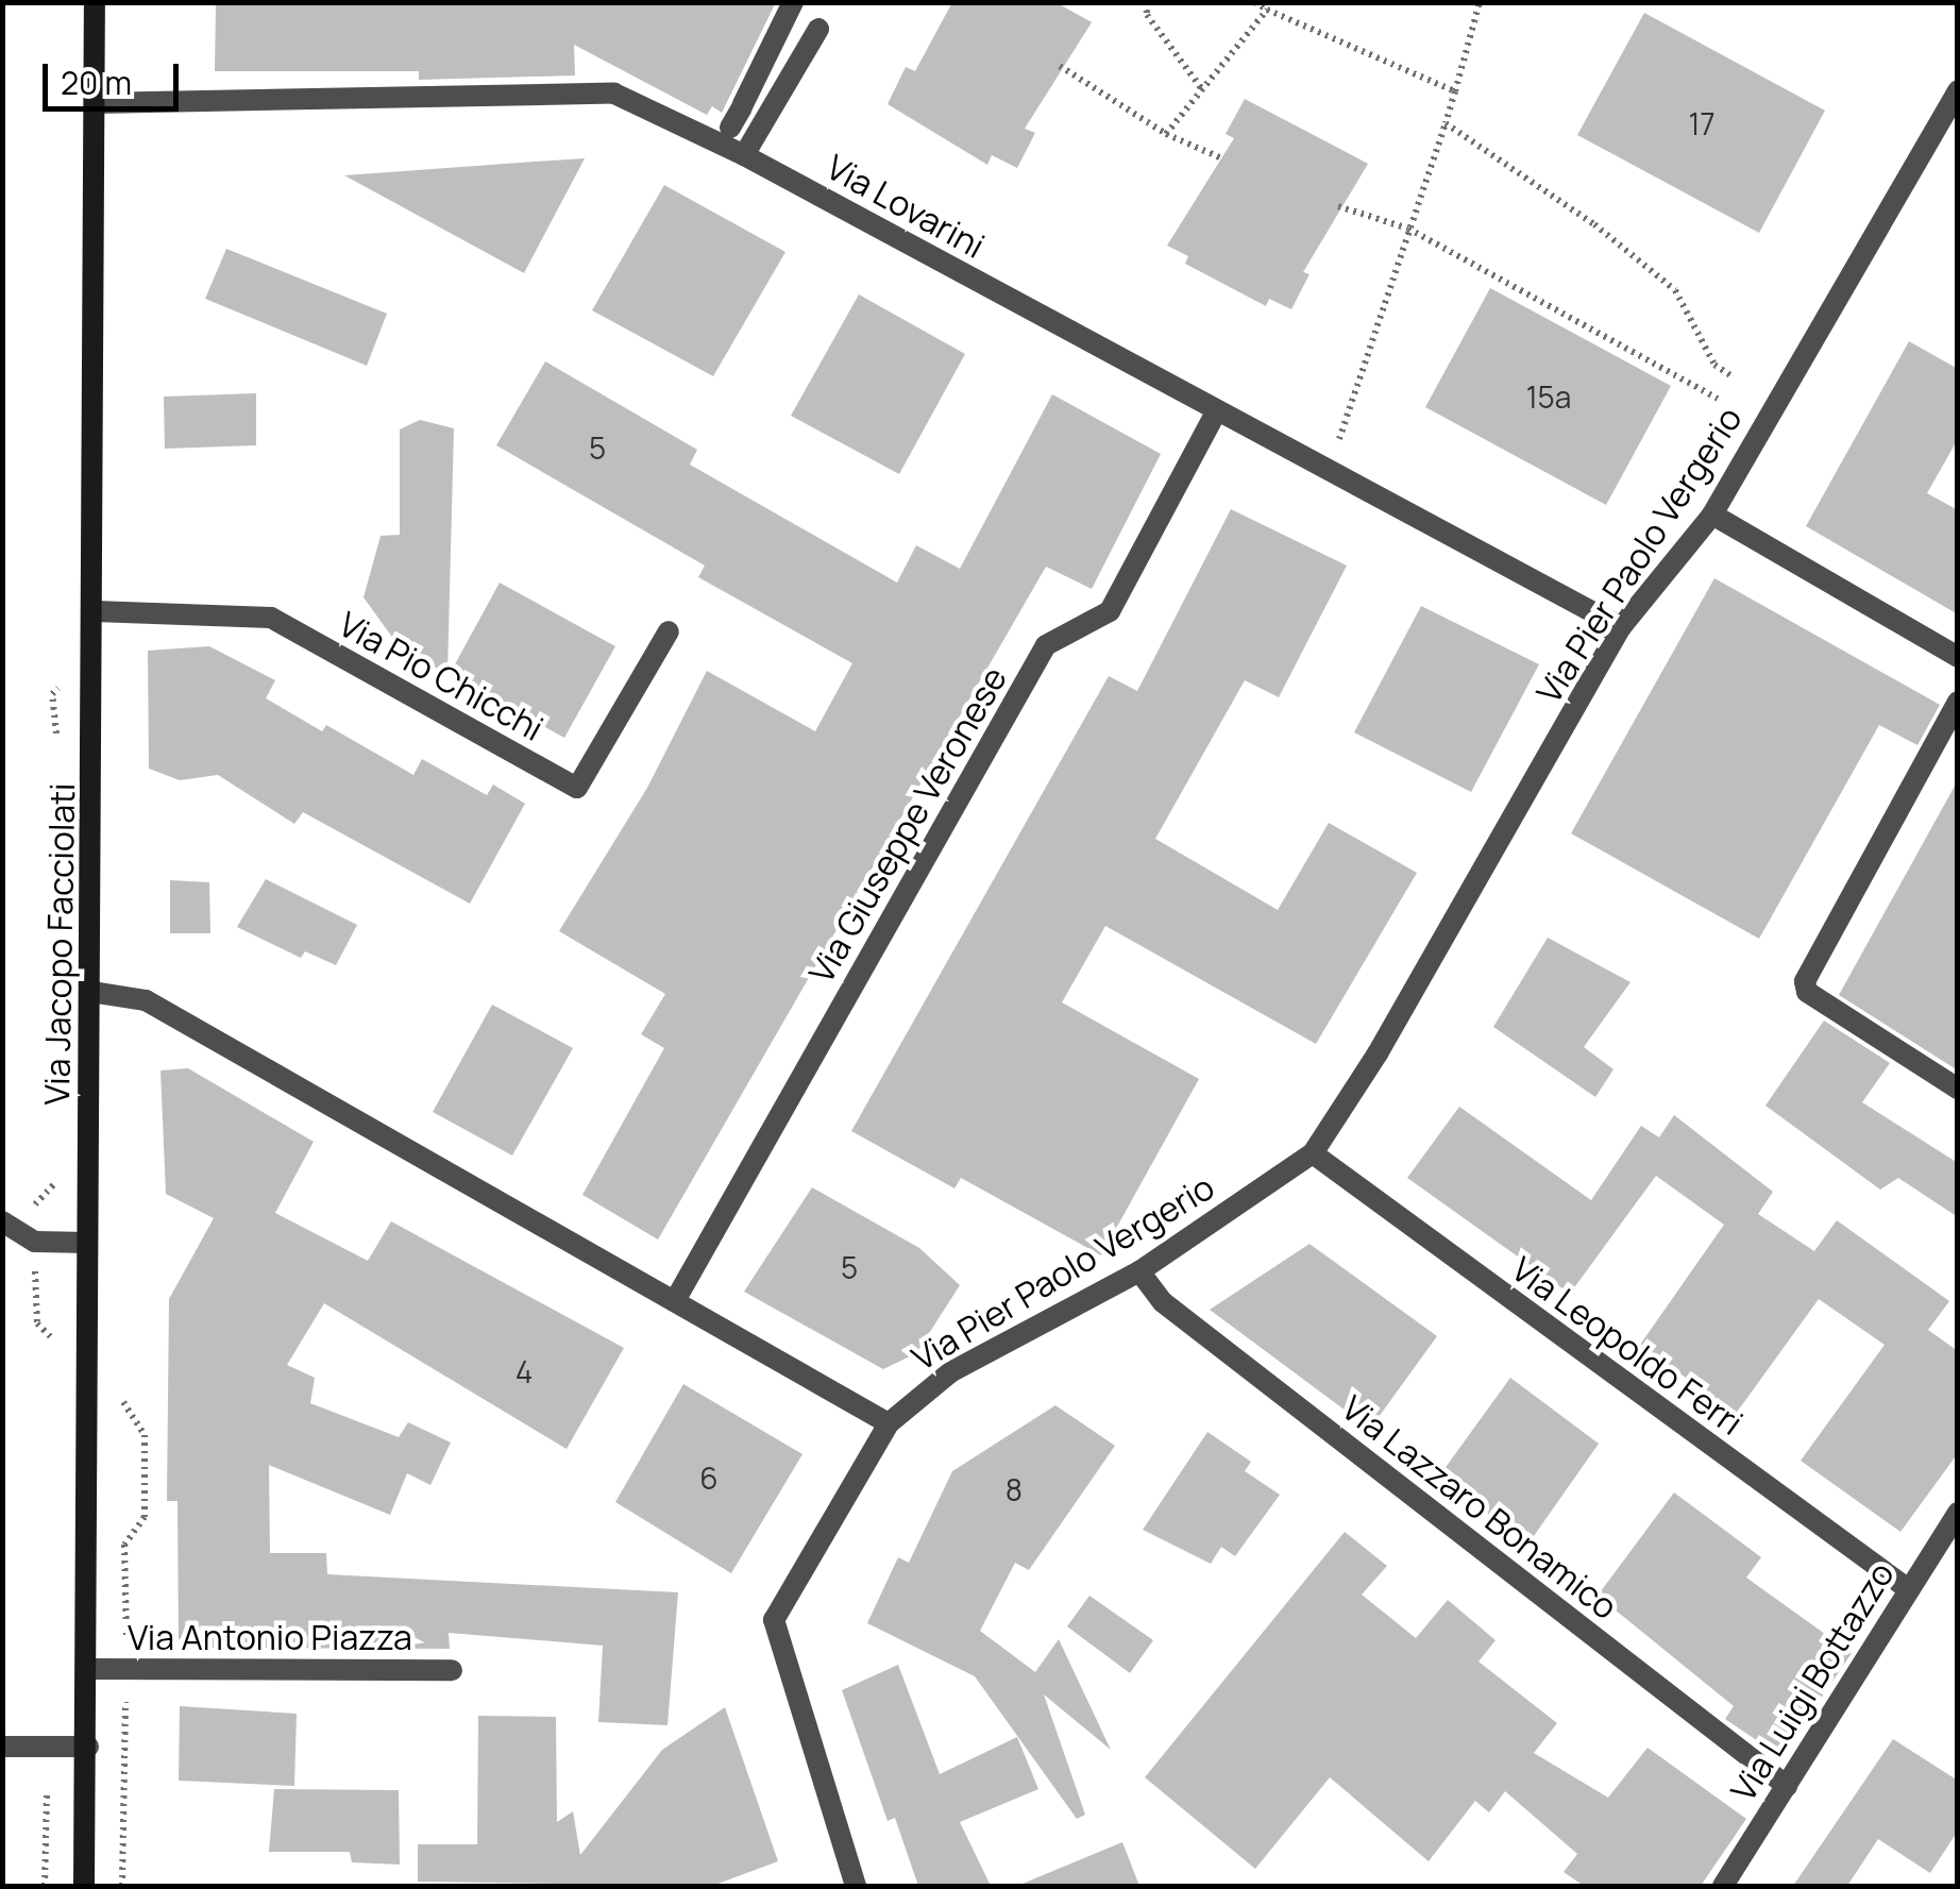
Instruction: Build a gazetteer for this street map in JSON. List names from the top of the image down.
{
  "streets": {
    "main road": ["Via Jacopo Facciolati"],
    "street": [
      "Via Lovarini",
      "Via Pier Paolo Vergerio",
      "Via Pio Chicchi",
      "Via Giuseppe Veronese",
      "Via Leopoldo Ferri",
      "Via Lazzaro Bonamico",
      "Via Antonio Piazza",
      "Via Luigi Bottazzo"
    ]
  },
  "crossings": [
    ["Via Lovarini", "Via Pier Paolo Vergerio"],
    ["Via Lovarini", "Via Giuseppe Veronese"],
    ["Via Lovarini", "Via Jacopo Facciolati"],
    ["Via Pier Paolo Vergerio", "Via Leopoldo Ferri"],
    ["Via Pier Paolo Vergerio", "Via Lazzaro Bonamico"],
    ["Via Pio Chicchi", "Via Jacopo Facciolati"],
    ["Via Jacopo Facciolati", "Via Antonio Piazza"],
    ["Via Leopoldo Ferri", "Via Luigi Bottazzo"],
    ["Via Lazzaro Bonamico", "Via Luigi Bottazzo"]
  ],
  "house_numbers": [
    "17",
    "15a",
    "5",
    "5",
    "4",
    "6",
    "8"
  ],
  "scale_bar": "20 m"
}
